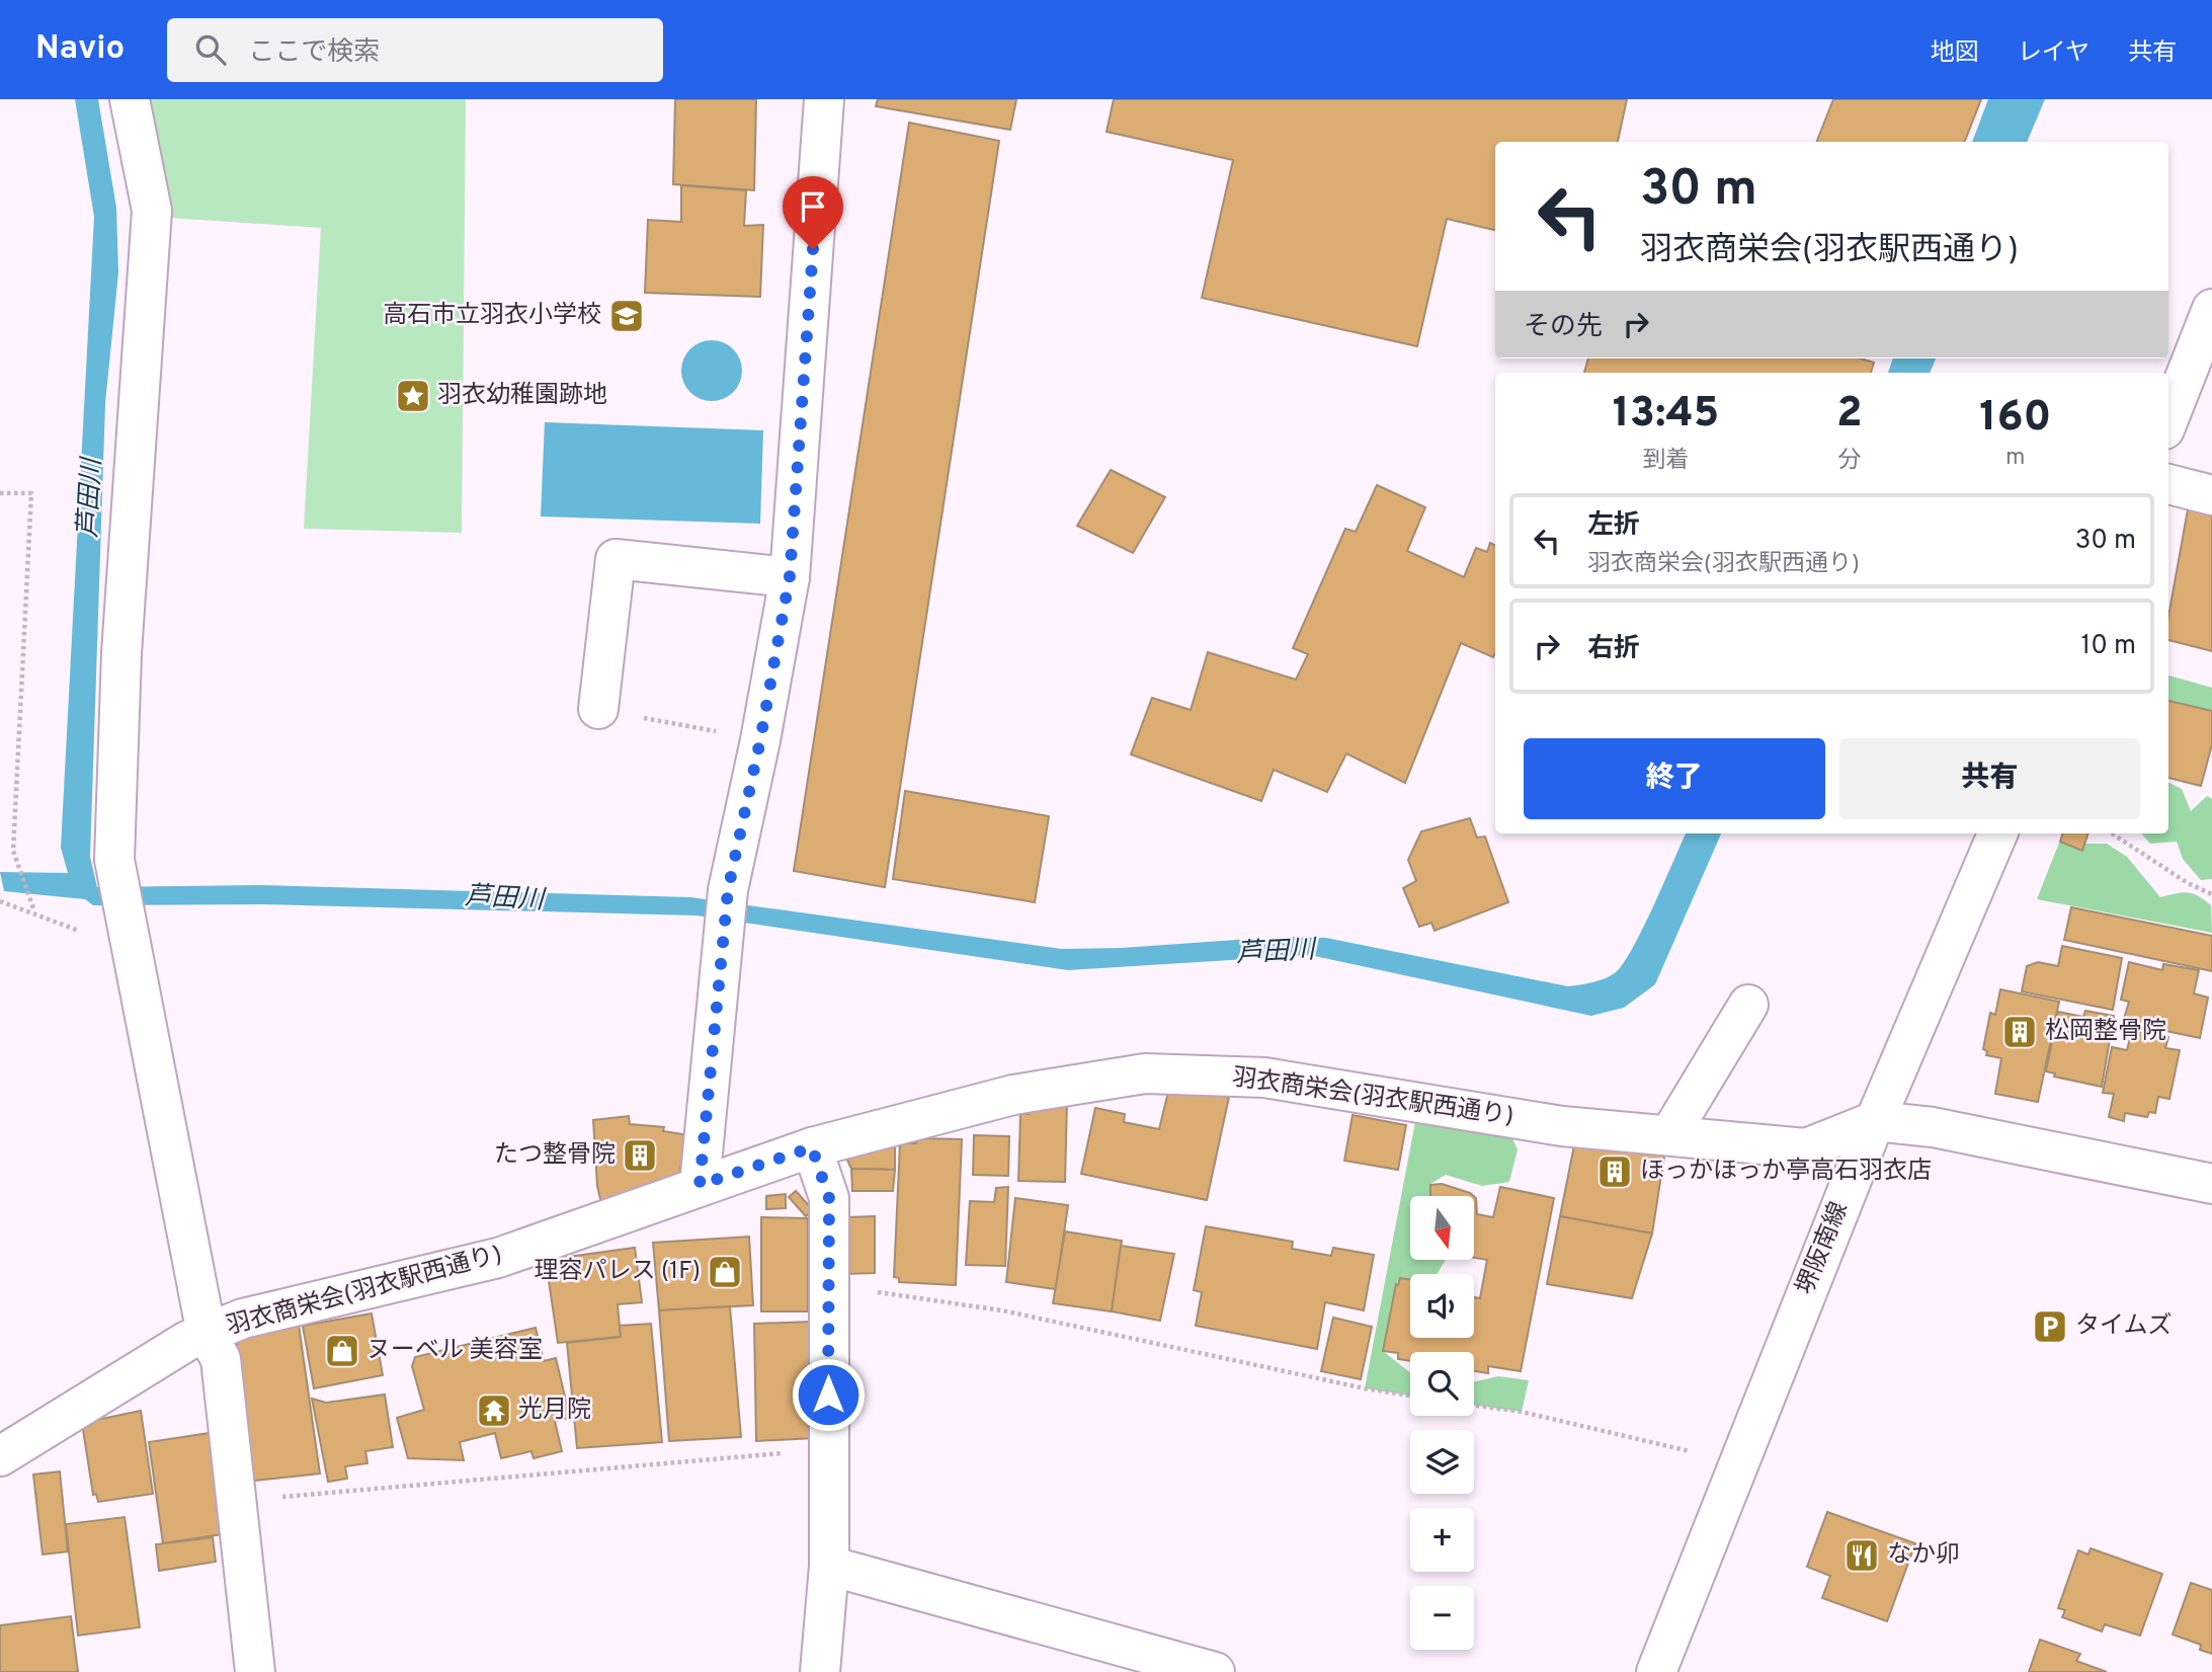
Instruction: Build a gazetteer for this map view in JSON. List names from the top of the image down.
{
  "streets": {
    "street": ["羽衣商栄会(羽衣駅西通り)", "堺阪南線"]
  },
  "crossings": [
    ["羽衣商栄会(羽衣駅西通り)", "堺阪南線"]
  ],
  "water": ["芦田川"],
  "places": {
    "school or university": ["高石市立羽衣小学校"],
    "place": ["羽衣幼稚園跡地"],
    "building": ["松岡整骨院", "たつ整骨院", "ほっかほっか亭高石羽衣店"],
    "shop": ["理容パレス (1F)", "ヌーベル 美容室"],
    "parking": ["タイムズ"],
    "temple": ["光月院"],
    "restaurant": ["なか卯"]
  },
  "north": "bottom",
  "page": {
    "header": "Navio",
    "search": "ここで検索",
    "nav": ["地図", "レイヤ", "共有"],
    "turn": ["30 m", "羽衣商栄会(羽衣駅西通り)"],
    "then": "その先",
    "eta": [
      "13:45",
      "到着",
      "2",
      "分",
      "160",
      "m"
    ],
    "list": [
      {
        "name": "左折",
        "note": "羽衣商栄会(羽衣駅西通り)",
        "value": "30 m"
      },
      {
        "name": "右折",
        "value": "10 m"
      }
    ],
    "buttons": ["終了", "共有"],
    "map_buttons": ["+", "−"]
  }
}
